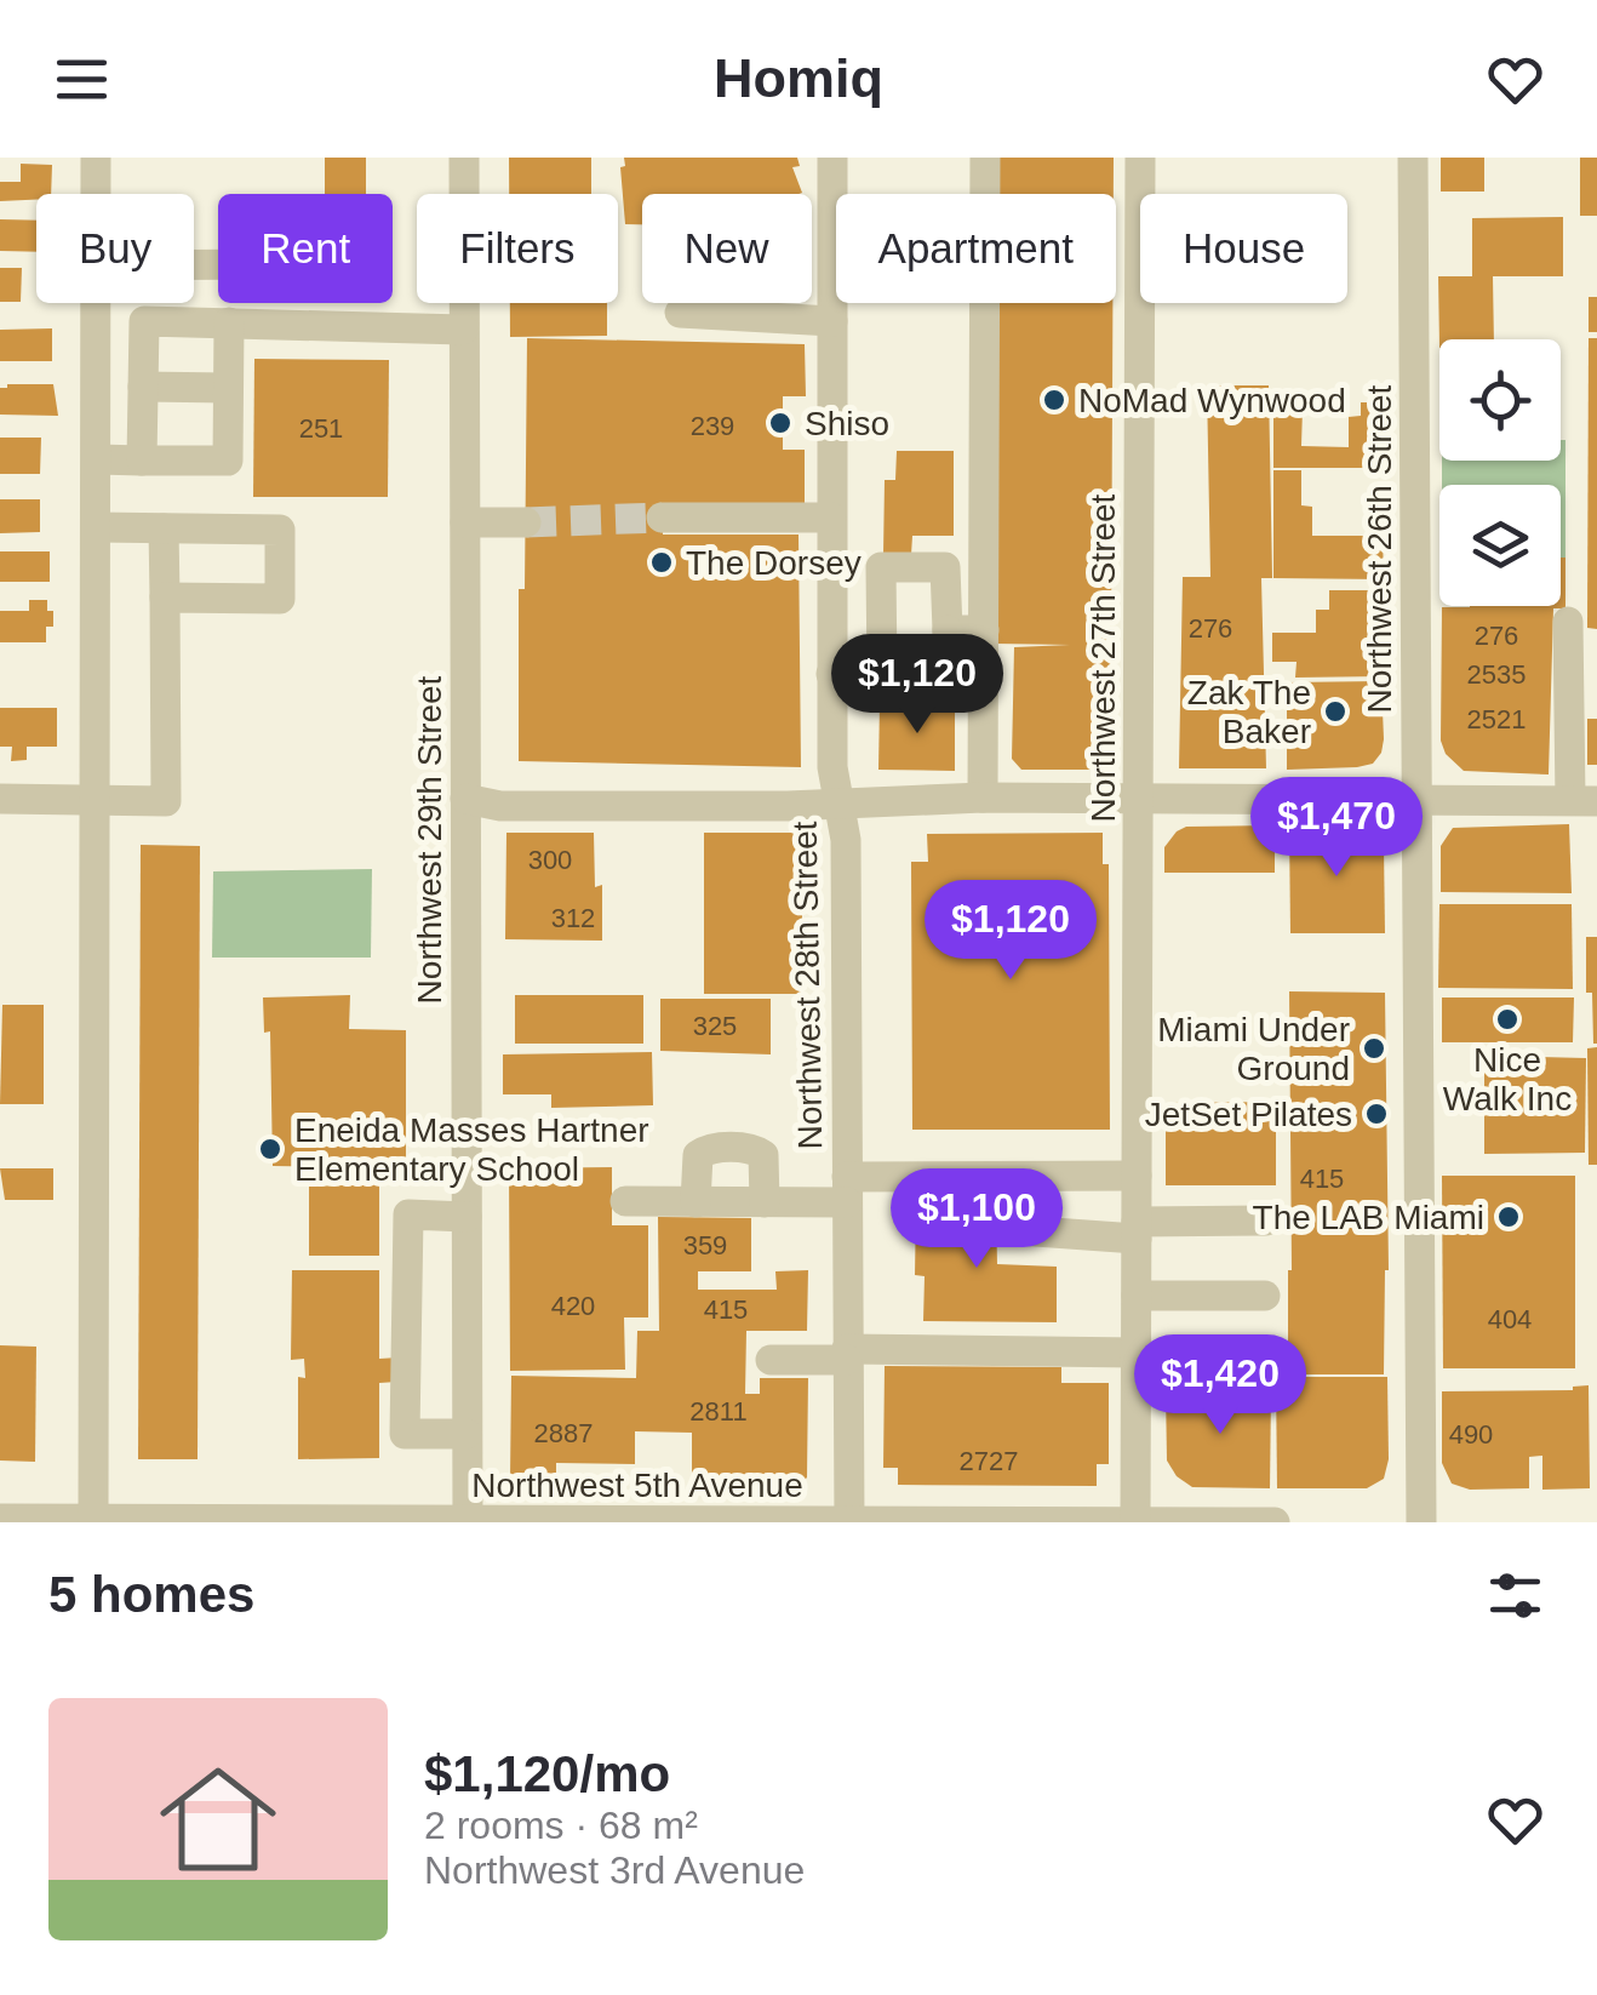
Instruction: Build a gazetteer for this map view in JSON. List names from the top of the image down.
{
  "streets": {
    "street": [
      "Northwest 26th Street",
      "Northwest 27th Street",
      "Northwest 29th Street",
      "Northwest 28th Street",
      "Northwest 5th Avenue"
    ]
  },
  "crossings": [
    ["Northwest 27th Street", "Northwest 5th Avenue"],
    ["Northwest 29th Street", "Northwest 5th Avenue"],
    ["Northwest 28th Street", "Northwest 5th Avenue"]
  ],
  "places": [
    "NoMad Wynwood",
    "Shiso",
    "The Dorsey",
    "Zak The Baker",
    "Nice Walk Inc",
    "Miami Under Ground",
    "JetSet Pilates",
    "Eneida Masses Hartner Elementary School",
    "The LAB Miami"
  ],
  "house_numbers": [
    "239",
    "251",
    "276",
    "276",
    "2535",
    "2521",
    "300",
    "312",
    "325",
    "415",
    "359",
    "420",
    "415",
    "404",
    "2811",
    "2887",
    "490",
    "2727"
  ],
  "page": {
    "header": "Homiq",
    "chip": [
      "Buy",
      "Rent",
      "Filters",
      "New",
      "Apartment",
      "House"
    ],
    "price": [
      "$1,120",
      "$1,470",
      "$1,120",
      "$1,100",
      "$1,420"
    ],
    "heading": "5 homes",
    "list": [
      {
        "name": "$1,120/mo",
        "note": "2 rooms · 68 m² · Northwest 3rd Avenue"
      }
    ]
  }
}
